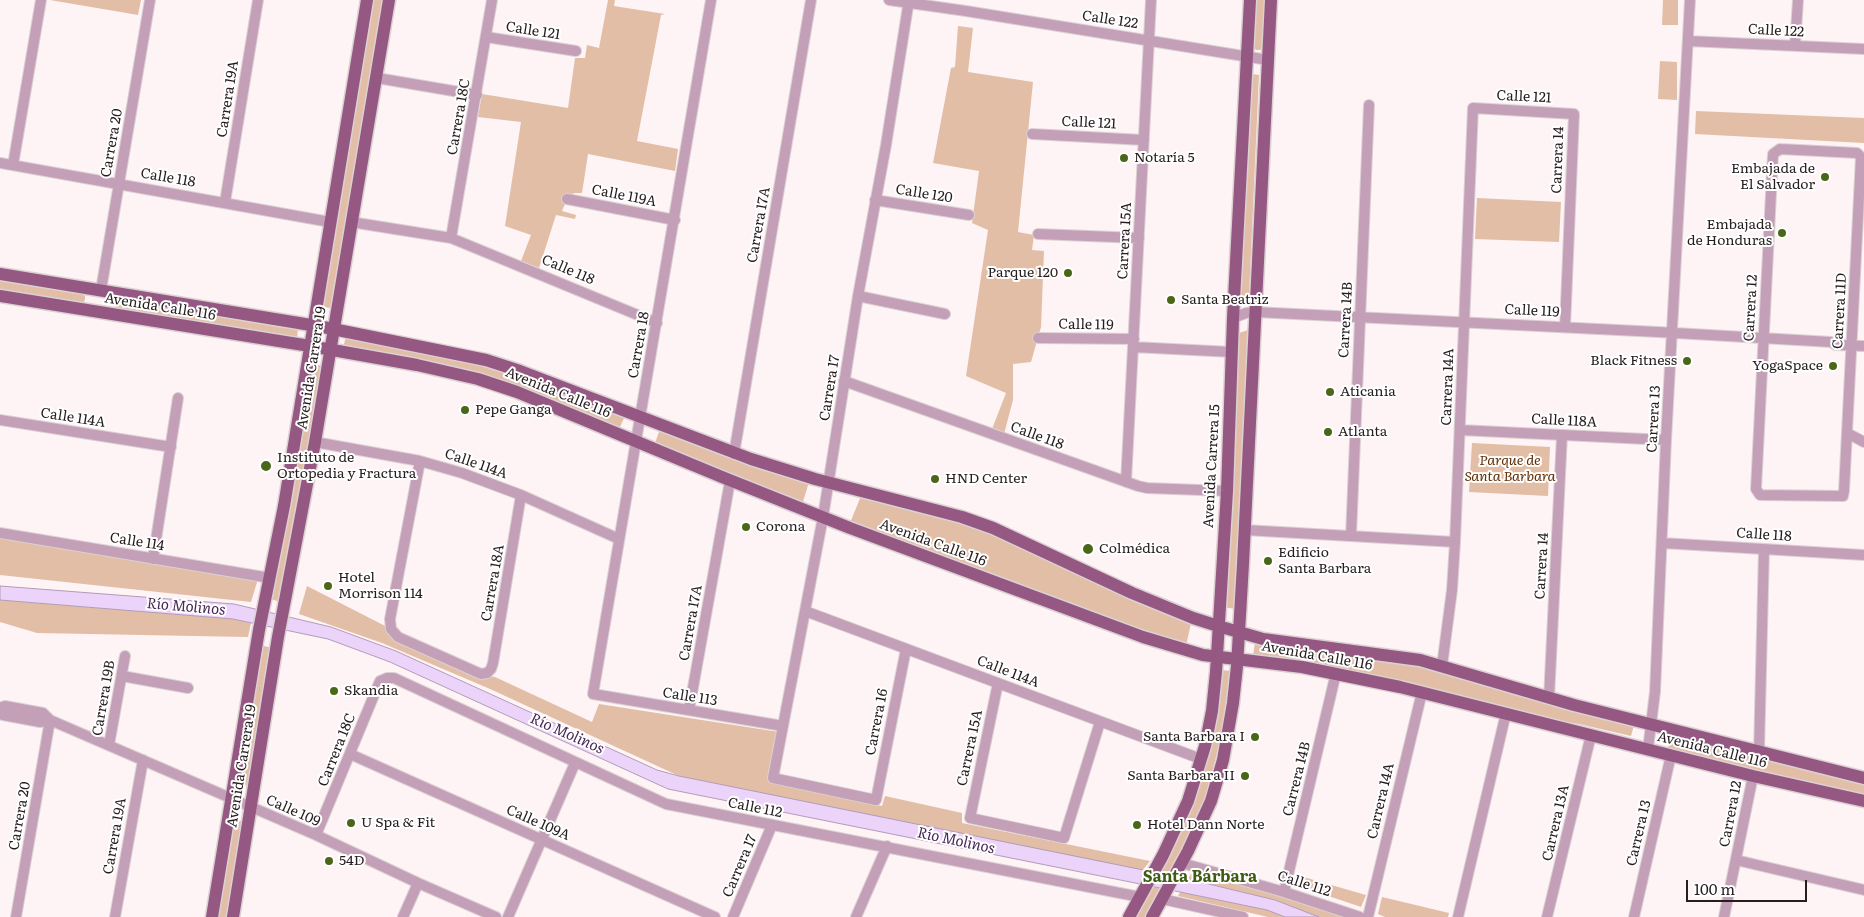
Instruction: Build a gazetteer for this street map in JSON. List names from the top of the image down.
{
  "streets": {
    "main road": ["Avenida Calle 116", "Avenida Carrera 19", "Avenida Carrera 15"],
    "street": [
      "Calle 122",
      "Calle 121",
      "Carrera 19A",
      "Carrera 18C",
      "Carrera 20",
      "Carrera 14",
      "Calle 118",
      "Calle 120",
      "Calle 119A",
      "Carrera 17A",
      "Carrera 15A",
      "Carrera 12",
      "Calle 119",
      "Carrera 11D",
      "Carrera 14B",
      "Carrera 18",
      "Carrera 14A",
      "Carrera 17",
      "Calle 114A",
      "Carrera 13",
      "Calle 118A",
      "Calle 114",
      "Carrera 18A",
      "Calle 113",
      "Carrera 19B",
      "Carrera 16",
      "Calle 112",
      "Calle 109",
      "Calle 109A",
      "Carrera 13A"
    ]
  },
  "crossings": [
    ["Calle 122", "Carrera 15A"],
    ["Calle 122", "Carrera 17"],
    ["Calle 122", "Carrera 13"],
    ["Calle 122", "Avenida Carrera 15"],
    ["Calle 121", "Carrera 18C"],
    ["Calle 121", "Carrera 14"],
    ["Calle 121", "Carrera 15A"],
    ["Calle 121", "Carrera 14A"],
    ["Carrera 19A", "Calle 118"],
    ["Carrera 19A", "Calle 109"],
    ["Carrera 18C", "Calle 118"],
    ["Carrera 18C", "Calle 112"],
    ["Carrera 18C", "Calle 109"],
    ["Carrera 18C", "Calle 109A"],
    ["Carrera 20", "Calle 118"],
    ["Carrera 20", "Avenida Calle 116"],
    ["Carrera 20", "Calle 109"],
    ["Carrera 14", "Avenida Calle 116"],
    ["Carrera 14", "Calle 119"],
    ["Carrera 14", "Calle 118A"],
    ["Calle 118", "Carrera 15A"],
    ["Calle 118", "Carrera 18"],
    ["Calle 118", "Avenida Carrera 19"],
    ["Calle 118", "Carrera 17"],
    ["Calle 118", "Carrera 13"],
    ["Calle 118", "Avenida Carrera 15"],
    ["Calle 120", "Carrera 17"],
    ["Calle 119A", "Carrera 18"],
    ["Carrera 17A", "Avenida Calle 116"],
    ["Carrera 17A", "Calle 113"],
    ["Carrera 15A", "Calle 119"],
    ["Carrera 15A", "Calle 114A"],
    ["Avenida Calle 116", "Carrera 12"],
    ["Avenida Calle 116", "Carrera 14B"],
    ["Avenida Calle 116", "Carrera 18"],
    ["Avenida Calle 116", "Avenida Carrera 19"],
    ["Avenida Calle 116", "Carrera 14A"],
    ["Avenida Calle 116", "Carrera 17"],
    ["Avenida Calle 116", "Carrera 13"],
    ["Avenida Calle 116", "Avenida Carrera 15"],
    ["Avenida Calle 116", "Carrera 13A"],
    ["Carrera 12", "Calle 119"],
    ["Carrera 12", "Carrera 11D"],
    ["Calle 119", "Carrera 11D"],
    ["Calle 119", "Carrera 14B"],
    ["Calle 119", "Carrera 14A"],
    ["Calle 119", "Carrera 13"],
    ["Calle 119", "Avenida Carrera 15"],
    ["Carrera 14B", "Calle 112"],
    ["Carrera 18", "Calle 114A"],
    ["Carrera 18", "Calle 113"],
    ["Avenida Carrera 19", "Calle 114A"],
    ["Avenida Carrera 19", "Calle 114"],
    ["Avenida Carrera 19", "Calle 109"],
    ["Carrera 14A", "Calle 118A"],
    ["Carrera 17", "Calle 114A"],
    ["Carrera 17", "Calle 113"],
    ["Carrera 17", "Carrera 16"],
    ["Carrera 17", "Calle 112"],
    ["Calle 114A", "Avenida Carrera 15"],
    ["Calle 114A", "Carrera 18A"],
    ["Calle 114A", "Carrera 16"],
    ["Carrera 13", "Calle 118A"],
    ["Avenida Carrera 15", "Calle 112"],
    ["Carrera 19B", "Calle 109"]
  ],
  "districts": ["Santa Bárbara"],
  "water": ["Río Molinos"],
  "parks": ["Parque de Santa Barbara"],
  "places": [
    "Notaría 5",
    "Embajada de El Salvador",
    "Embajada de Honduras",
    "Parque 120",
    "Santa Beatriz",
    "Black Fitness",
    "YogaSpace",
    "Aticania",
    "Pepe Ganga",
    "Atlanta",
    "Instituto de Ortopedia y Fractura",
    "HND Center",
    "Corona",
    "Colmédica",
    "Edificio Santa Barbara",
    "Hotel Morrison 114",
    "Skandia",
    "Santa Barbara I",
    "Santa Barbara II",
    "U Spa & Fit",
    "Hotel Dann Norte",
    "54D"
  ],
  "scale_bar": "100 m"
}
